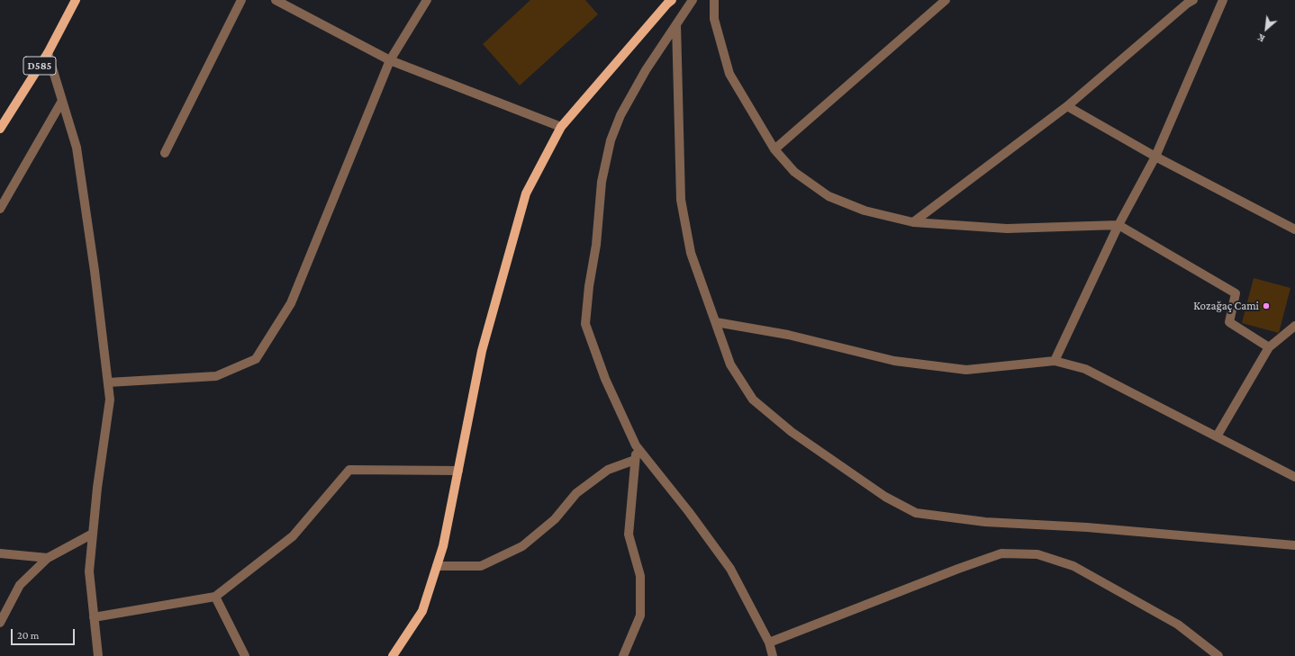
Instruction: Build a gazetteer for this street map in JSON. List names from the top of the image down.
{
  "streets": {
    "main road": ["D585"]
  },
  "places": ["Kozağaç Cami"],
  "scale_bar": "20 m",
  "north": "bottom left"
}
